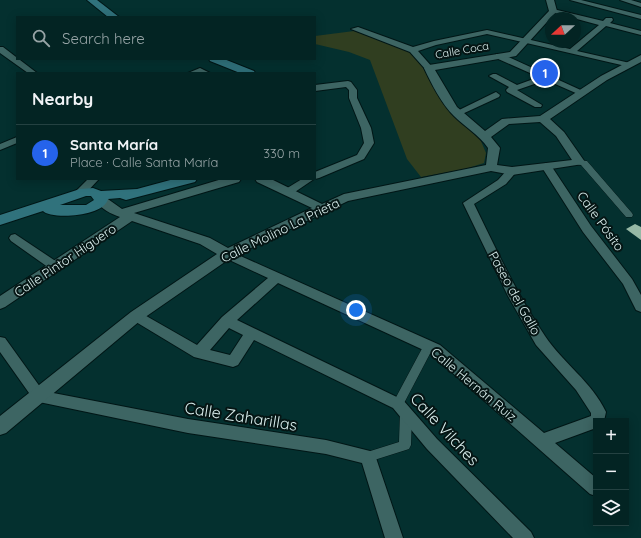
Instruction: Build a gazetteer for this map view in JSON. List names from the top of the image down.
{
  "streets": {
    "street": [
      "Calle Coca",
      "Calle Pósito",
      "Calle Molino La Prieta",
      "Calle Pintor Higuero",
      "Paseo del Gallo",
      "Calle Hernán Ruiz",
      "Calle Zaharillas",
      "Calle Vilches"
    ]
  },
  "crossings": [
    ["Calle Molino La Prieta", "Calle Hernán Ruiz"],
    ["Calle Molino La Prieta", "Calle Zaharillas"],
    ["Paseo del Gallo", "Calle Hernán Ruiz"]
  ],
  "north": "left",
  "page": {
    "search": "Search here",
    "pins": "1",
    "heading": "Nearby",
    "list": [
      {
        "mark": "1",
        "name": "Santa María",
        "note": "Place · Calle Santa María",
        "value": "330 m"
      }
    ],
    "map_buttons": ["+", "−"]
  }
}
